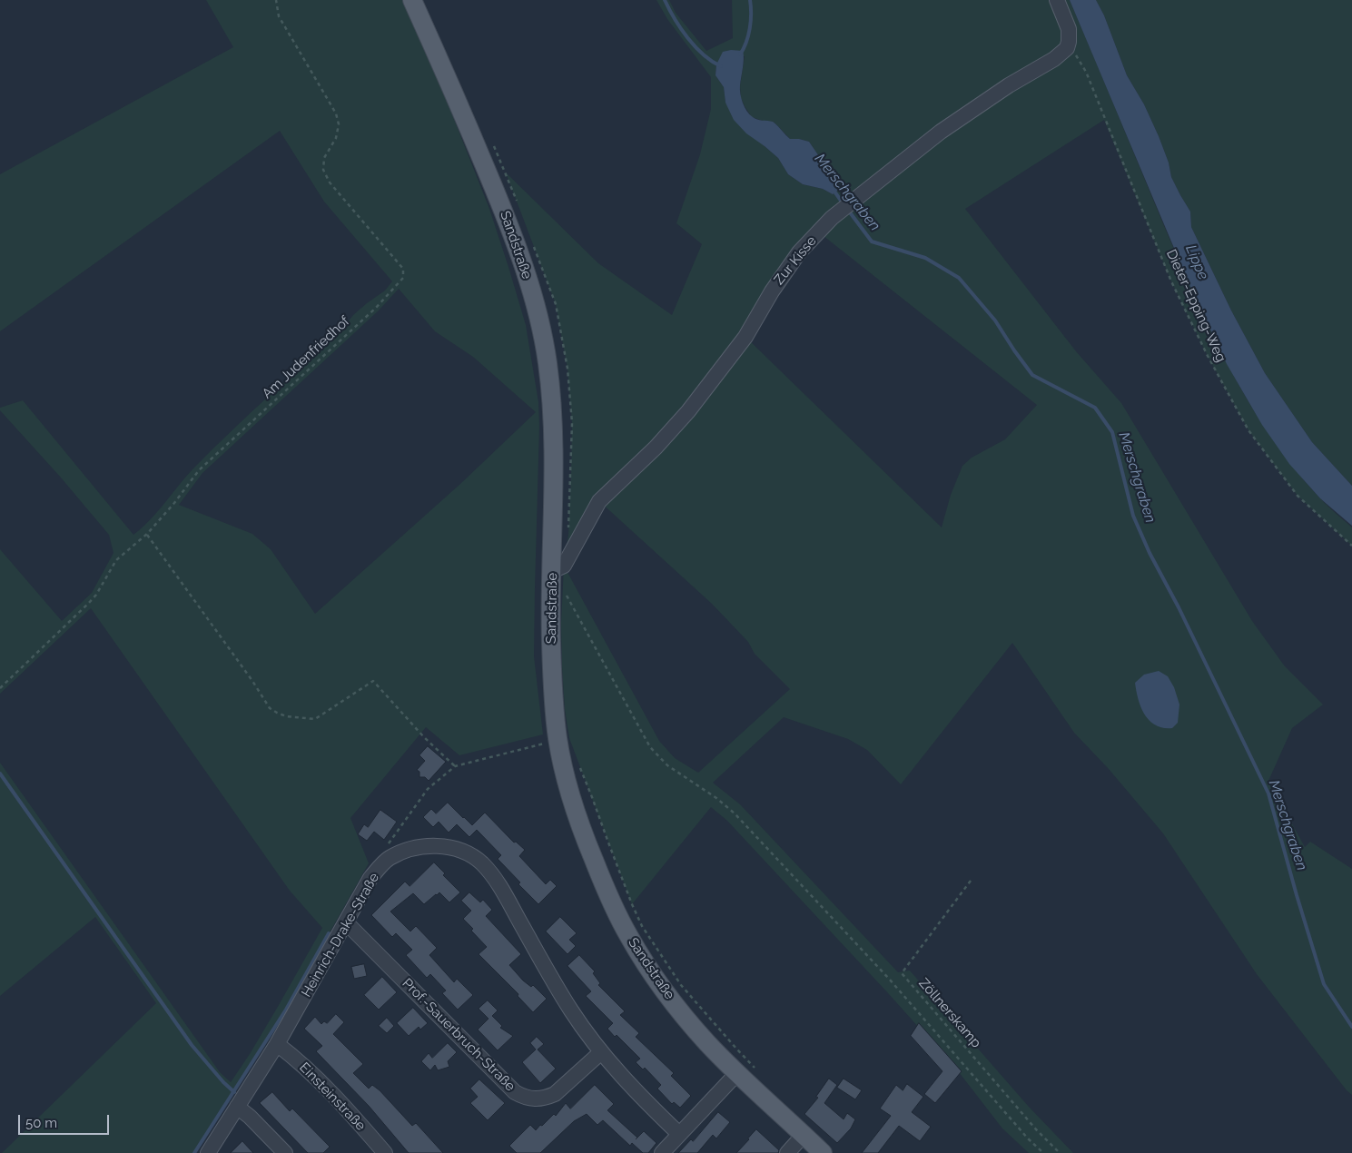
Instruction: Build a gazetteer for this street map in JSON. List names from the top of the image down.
{
  "streets": {
    "main road": ["Sandstraße"],
    "street": [
      "Zur Kisse",
      "Heinrich-Drake-Straße",
      "Prof.-Sauerbruch-Straße",
      "Einsteinstraße"
    ],
    "path": ["Dieter-Epping-Weg", "Am Judenfriedhof", "Zöllnerskamp"]
  },
  "crossings": [
    ["Sandstraße", "Zur Kisse"],
    ["Zur Kisse", "Dieter-Epping-Weg"],
    ["Heinrich-Drake-Straße", "Prof.-Sauerbruch-Straße"],
    ["Heinrich-Drake-Straße", "Einsteinstraße"]
  ],
  "water": ["Merschgraben", "Lippe"],
  "scale_bar": "50 m"
}
